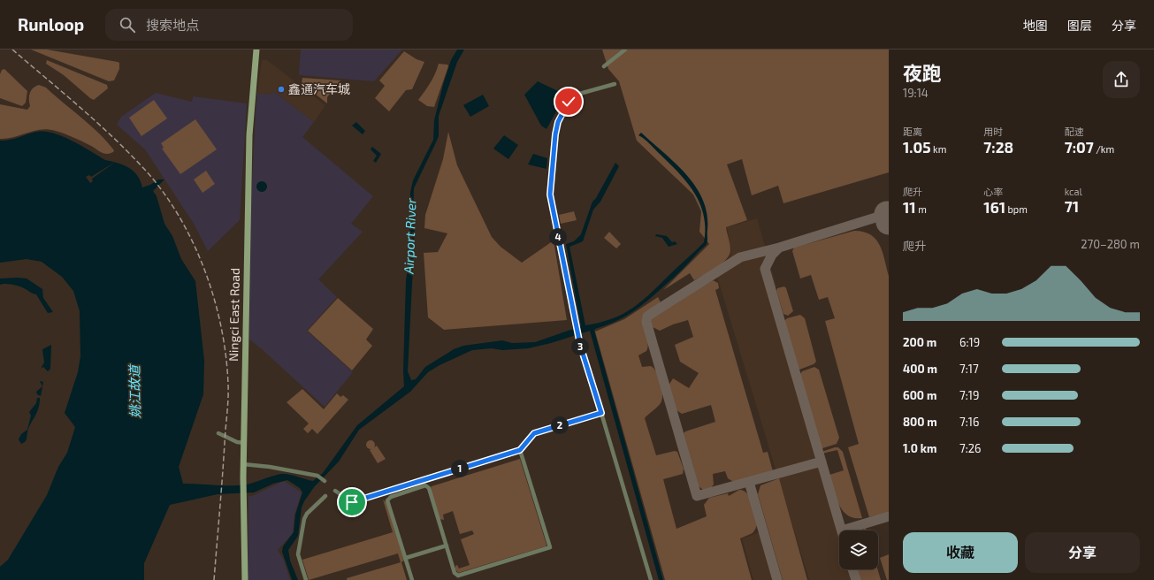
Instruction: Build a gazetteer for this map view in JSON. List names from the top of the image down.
{
  "streets": {
    "main road": ["Ningci East Road"]
  },
  "water": ["Airport River", "姚江故道"],
  "places": ["鑫通汽车城"],
  "page": {
    "header": "Runloop",
    "search": "搜索地点",
    "nav": ["地图", "图层", "分享"],
    "heading": ["夜跑", "19:14"],
    "stats": [
      ["距离", "1.05 km"],
      ["用时", "7:28"],
      ["配速", "7:07 /km"],
      ["爬升", "11 m"],
      ["心率", "161 bpm"],
      ["kcal", "71"]
    ],
    "pins": [
      "4",
      "3",
      "2",
      "1"
    ],
    "chart": ["爬升", "270–280 m"],
    "list": [
      {
        "name": "200 m",
        "note": "6:19"
      },
      {
        "name": "400 m",
        "note": "7:17"
      },
      {
        "name": "600 m",
        "note": "7:19"
      },
      {
        "name": "800 m",
        "note": "7:16"
      },
      {
        "name": "1.0 km",
        "note": "7:26"
      }
    ],
    "buttons": ["收藏", "分享"]
  }
}
